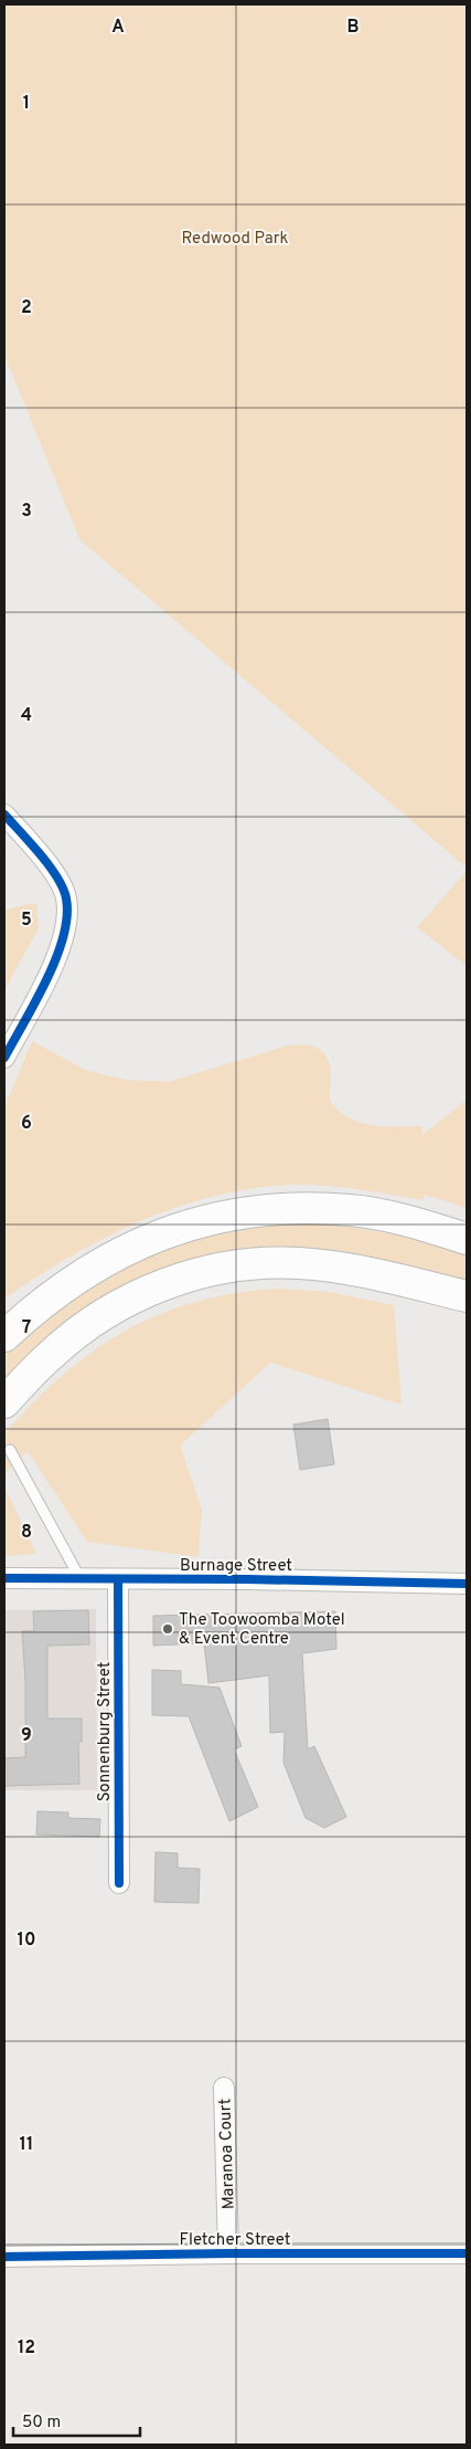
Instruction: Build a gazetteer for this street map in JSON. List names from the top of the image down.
{
  "streets": {
    "street": [
      "Burnage Street",
      "Sonnenburg Street",
      "Maranoa Court",
      "Fletcher Street"
    ]
  },
  "crossings": [
    ["Burnage Street", "Sonnenburg Street"],
    ["Maranoa Court", "Fletcher Street"]
  ],
  "parks": ["Redwood Park"],
  "places": ["The Toowoomba Motel & Event Centre"],
  "scale_bar": "50 m",
  "grid": {
    "columns": ["A", "B"],
    "rows": [
      "1",
      "2",
      "3",
      "4",
      "5",
      "6",
      "7",
      "8",
      "9",
      "10",
      "11",
      "12"
    ]
  }
}
